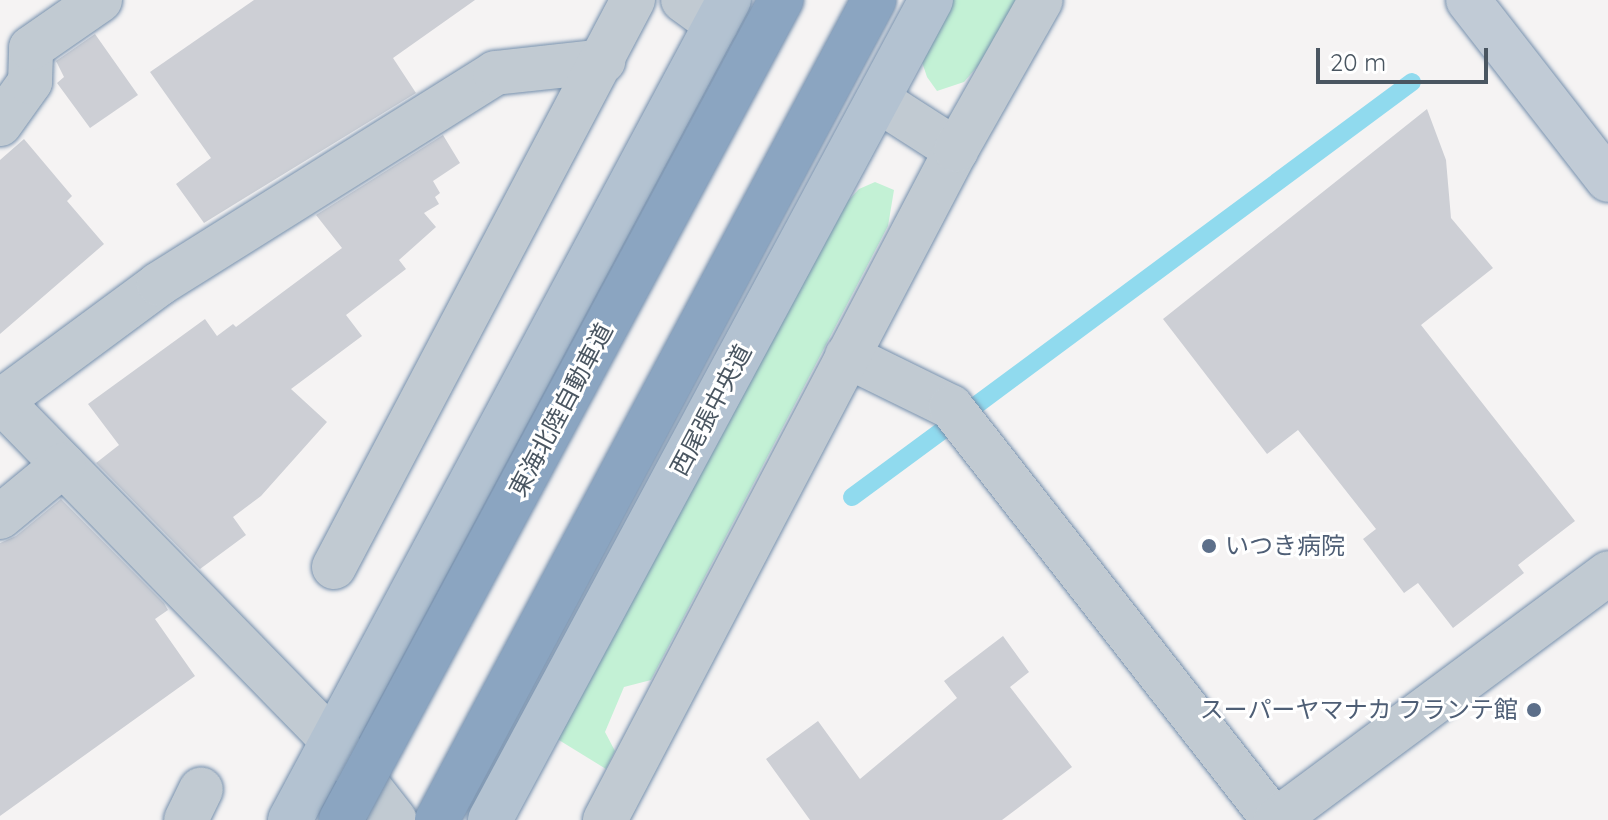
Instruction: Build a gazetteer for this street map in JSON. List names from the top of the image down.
{
  "streets": {
    "highway": ["東海北陸自動車道"],
    "main road": ["西尾張中央道"]
  },
  "places": ["いつき病院", "スーパーヤマナカ フランテ館"],
  "scale_bar": "20 m"
}
